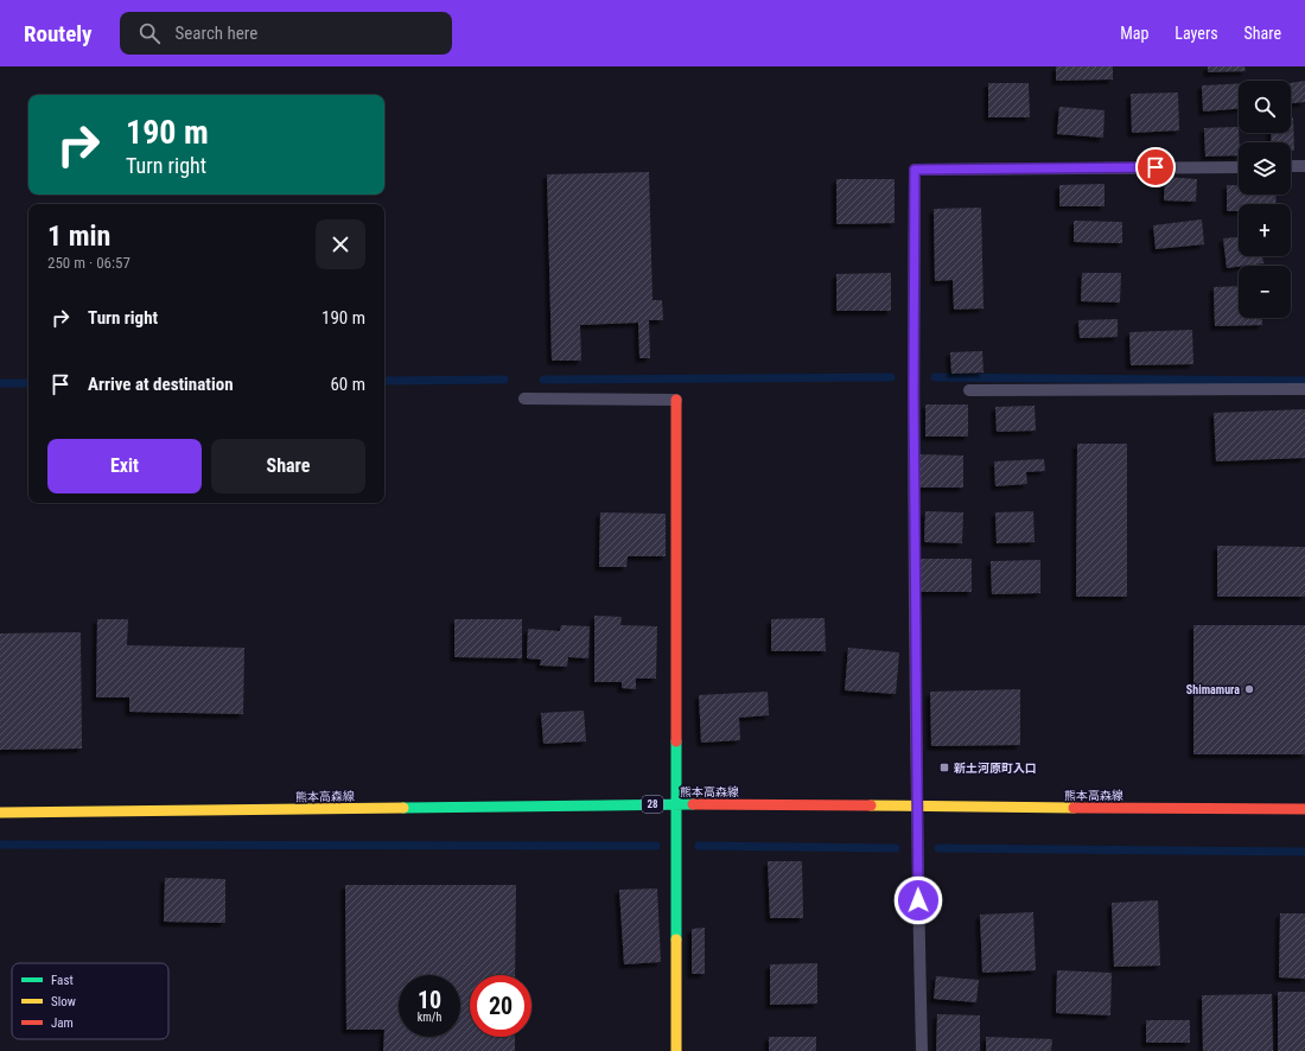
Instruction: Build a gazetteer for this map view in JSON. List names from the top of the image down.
{
  "streets": {
    "main road": ["熊本高森線", "28"]
  },
  "places": {
    "other": ["Shimamura"],
    "transit": ["新土河原町入口"]
  },
  "legend": ["Fast", "Slow", "Jam"],
  "page": {
    "header": "Routely",
    "search": "Search here",
    "nav": ["Map", "Layers", "Share"],
    "map_buttons": ["+", "−"],
    "turn": ["190 m", "Turn right"],
    "heading": ["1 min", "250 m · 06:57"],
    "list": [
      {
        "name": "Turn right",
        "value": "190 m"
      },
      {
        "name": "Arrive at destination",
        "value": "60 m"
      }
    ],
    "buttons": ["Exit", "Share"],
    "speed": "10 km/h",
    "limit": "20"
  }
}
